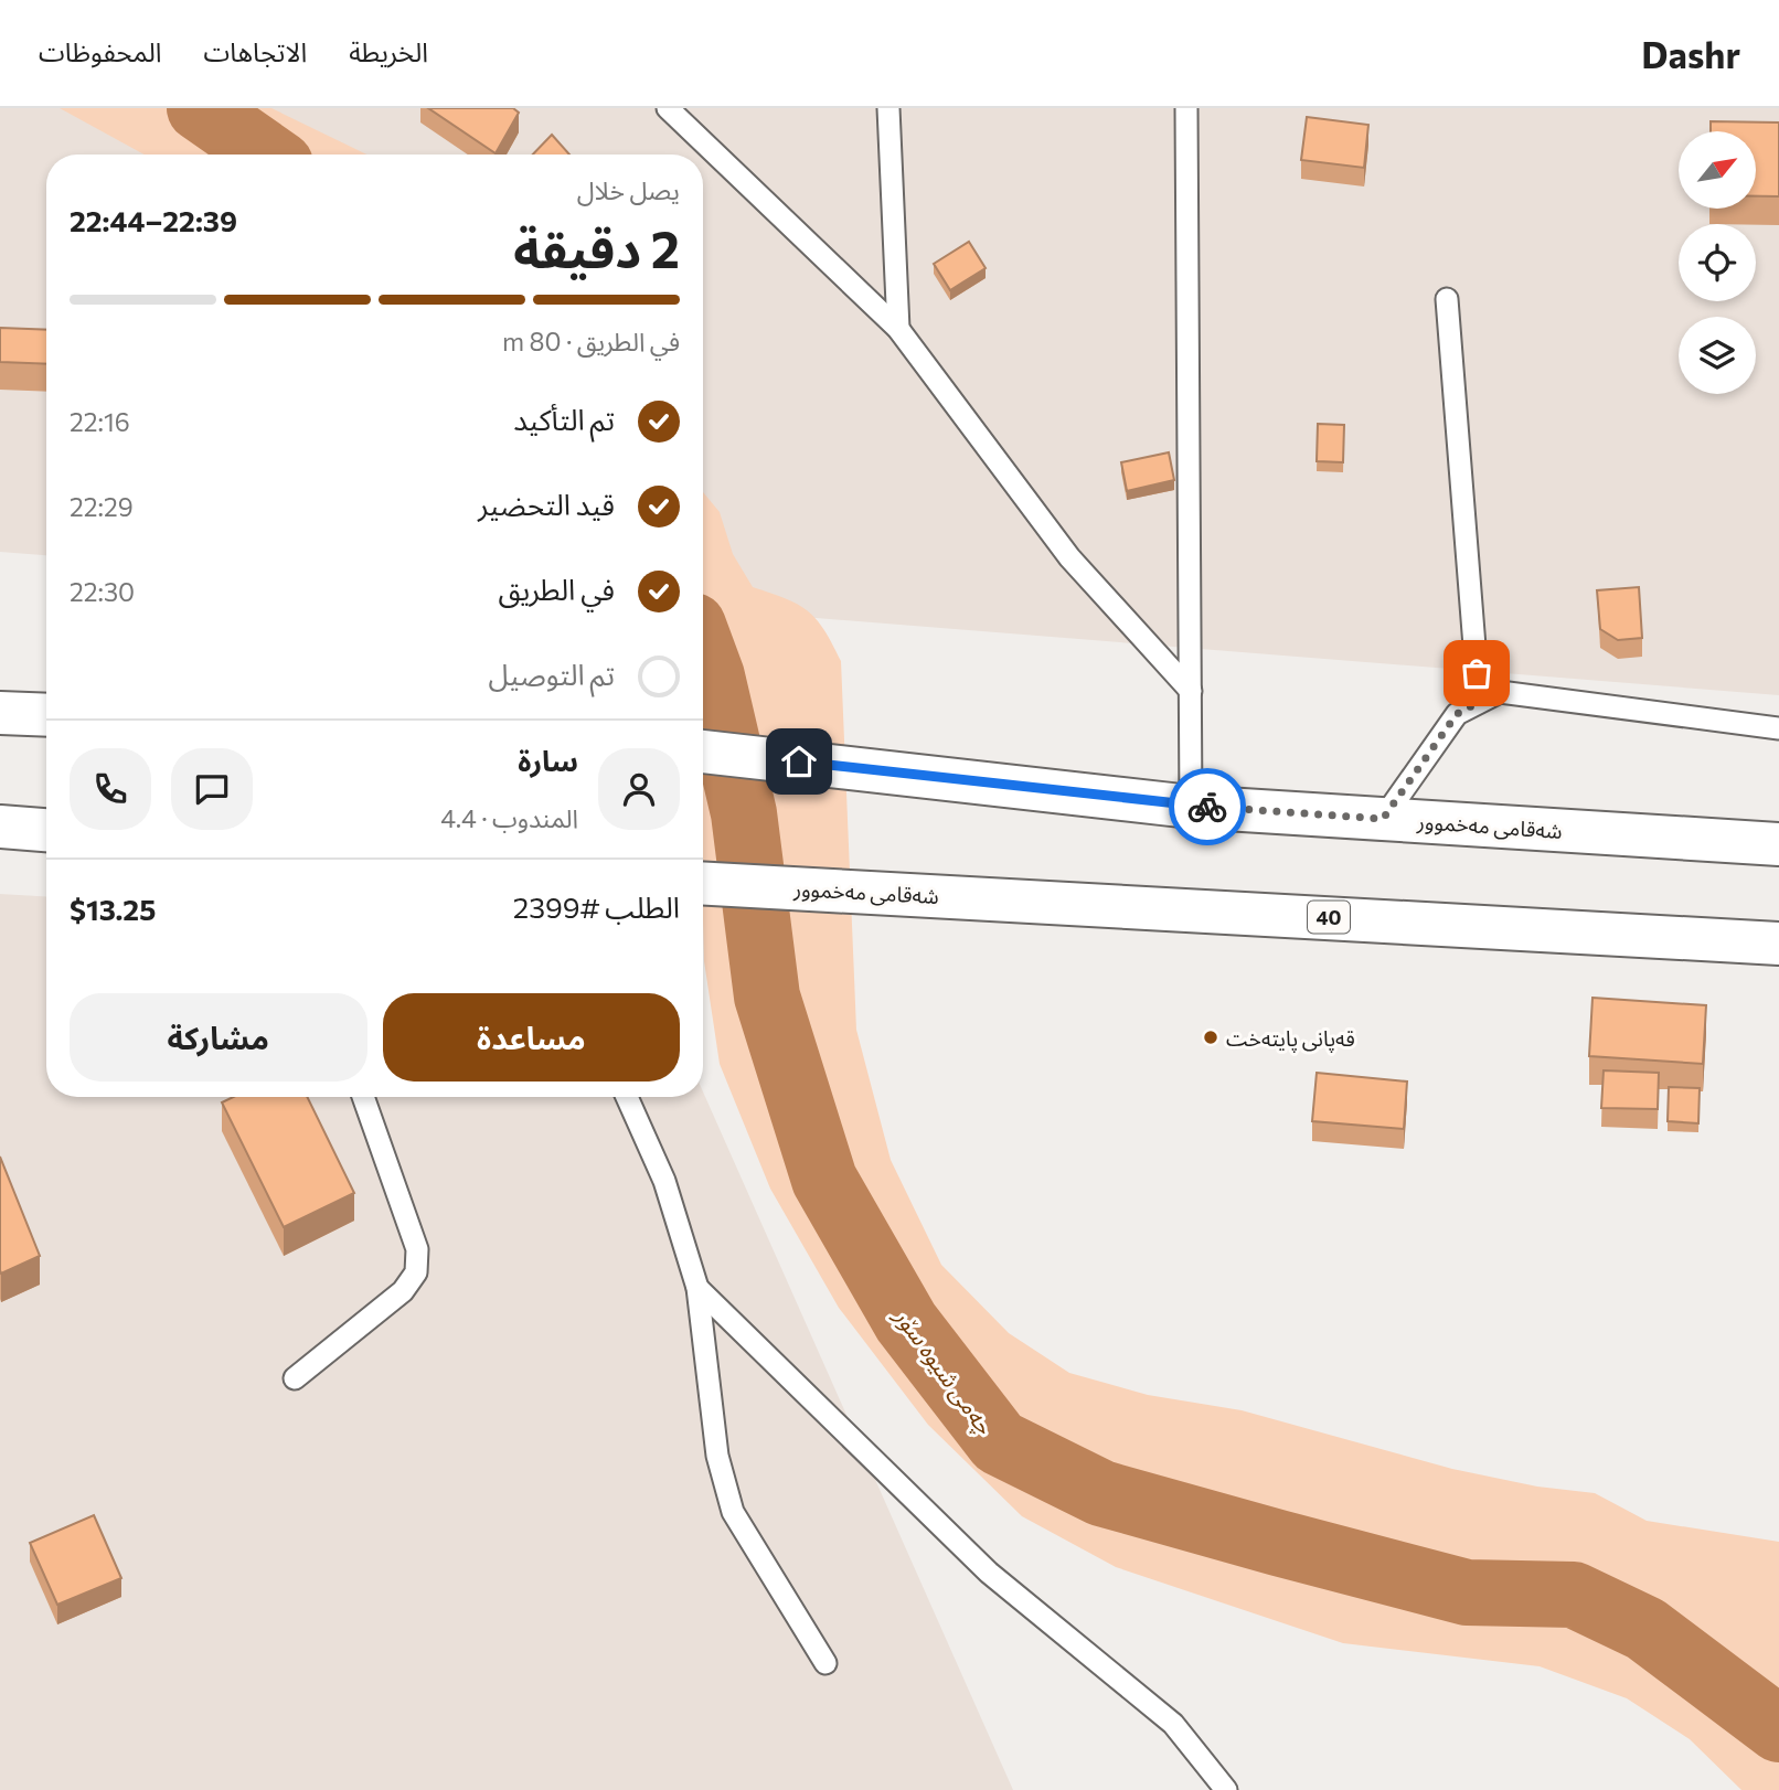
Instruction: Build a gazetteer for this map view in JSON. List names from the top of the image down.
{
  "streets": {
    "highway": ["شەقامی مەخموور", "40"]
  },
  "water": ["چەمی شیوە سۆر"],
  "places": ["قەپانی پایتەخت"],
  "north": "top right",
  "page": {
    "header": "Dashr",
    "nav": ["الخريطة", "الاتجاهات", "المحفوظات"],
    "heading": ["2 دقيقة", "يصل خلال", "22:39–22:44"],
    "panel": [
      "سارة",
      "المندوب · 4.4",
      "الطلب #2399",
      "$13.25"
    ],
    "bar": "في الطريق · 80 m",
    "list": [
      ["تم التأكيد", "22:16"],
      ["قيد التحضير", "22:29"],
      ["في الطريق", "22:30"],
      "تم التوصيل"
    ],
    "buttons": ["مساعدة", "مشاركة"]
  }
}
